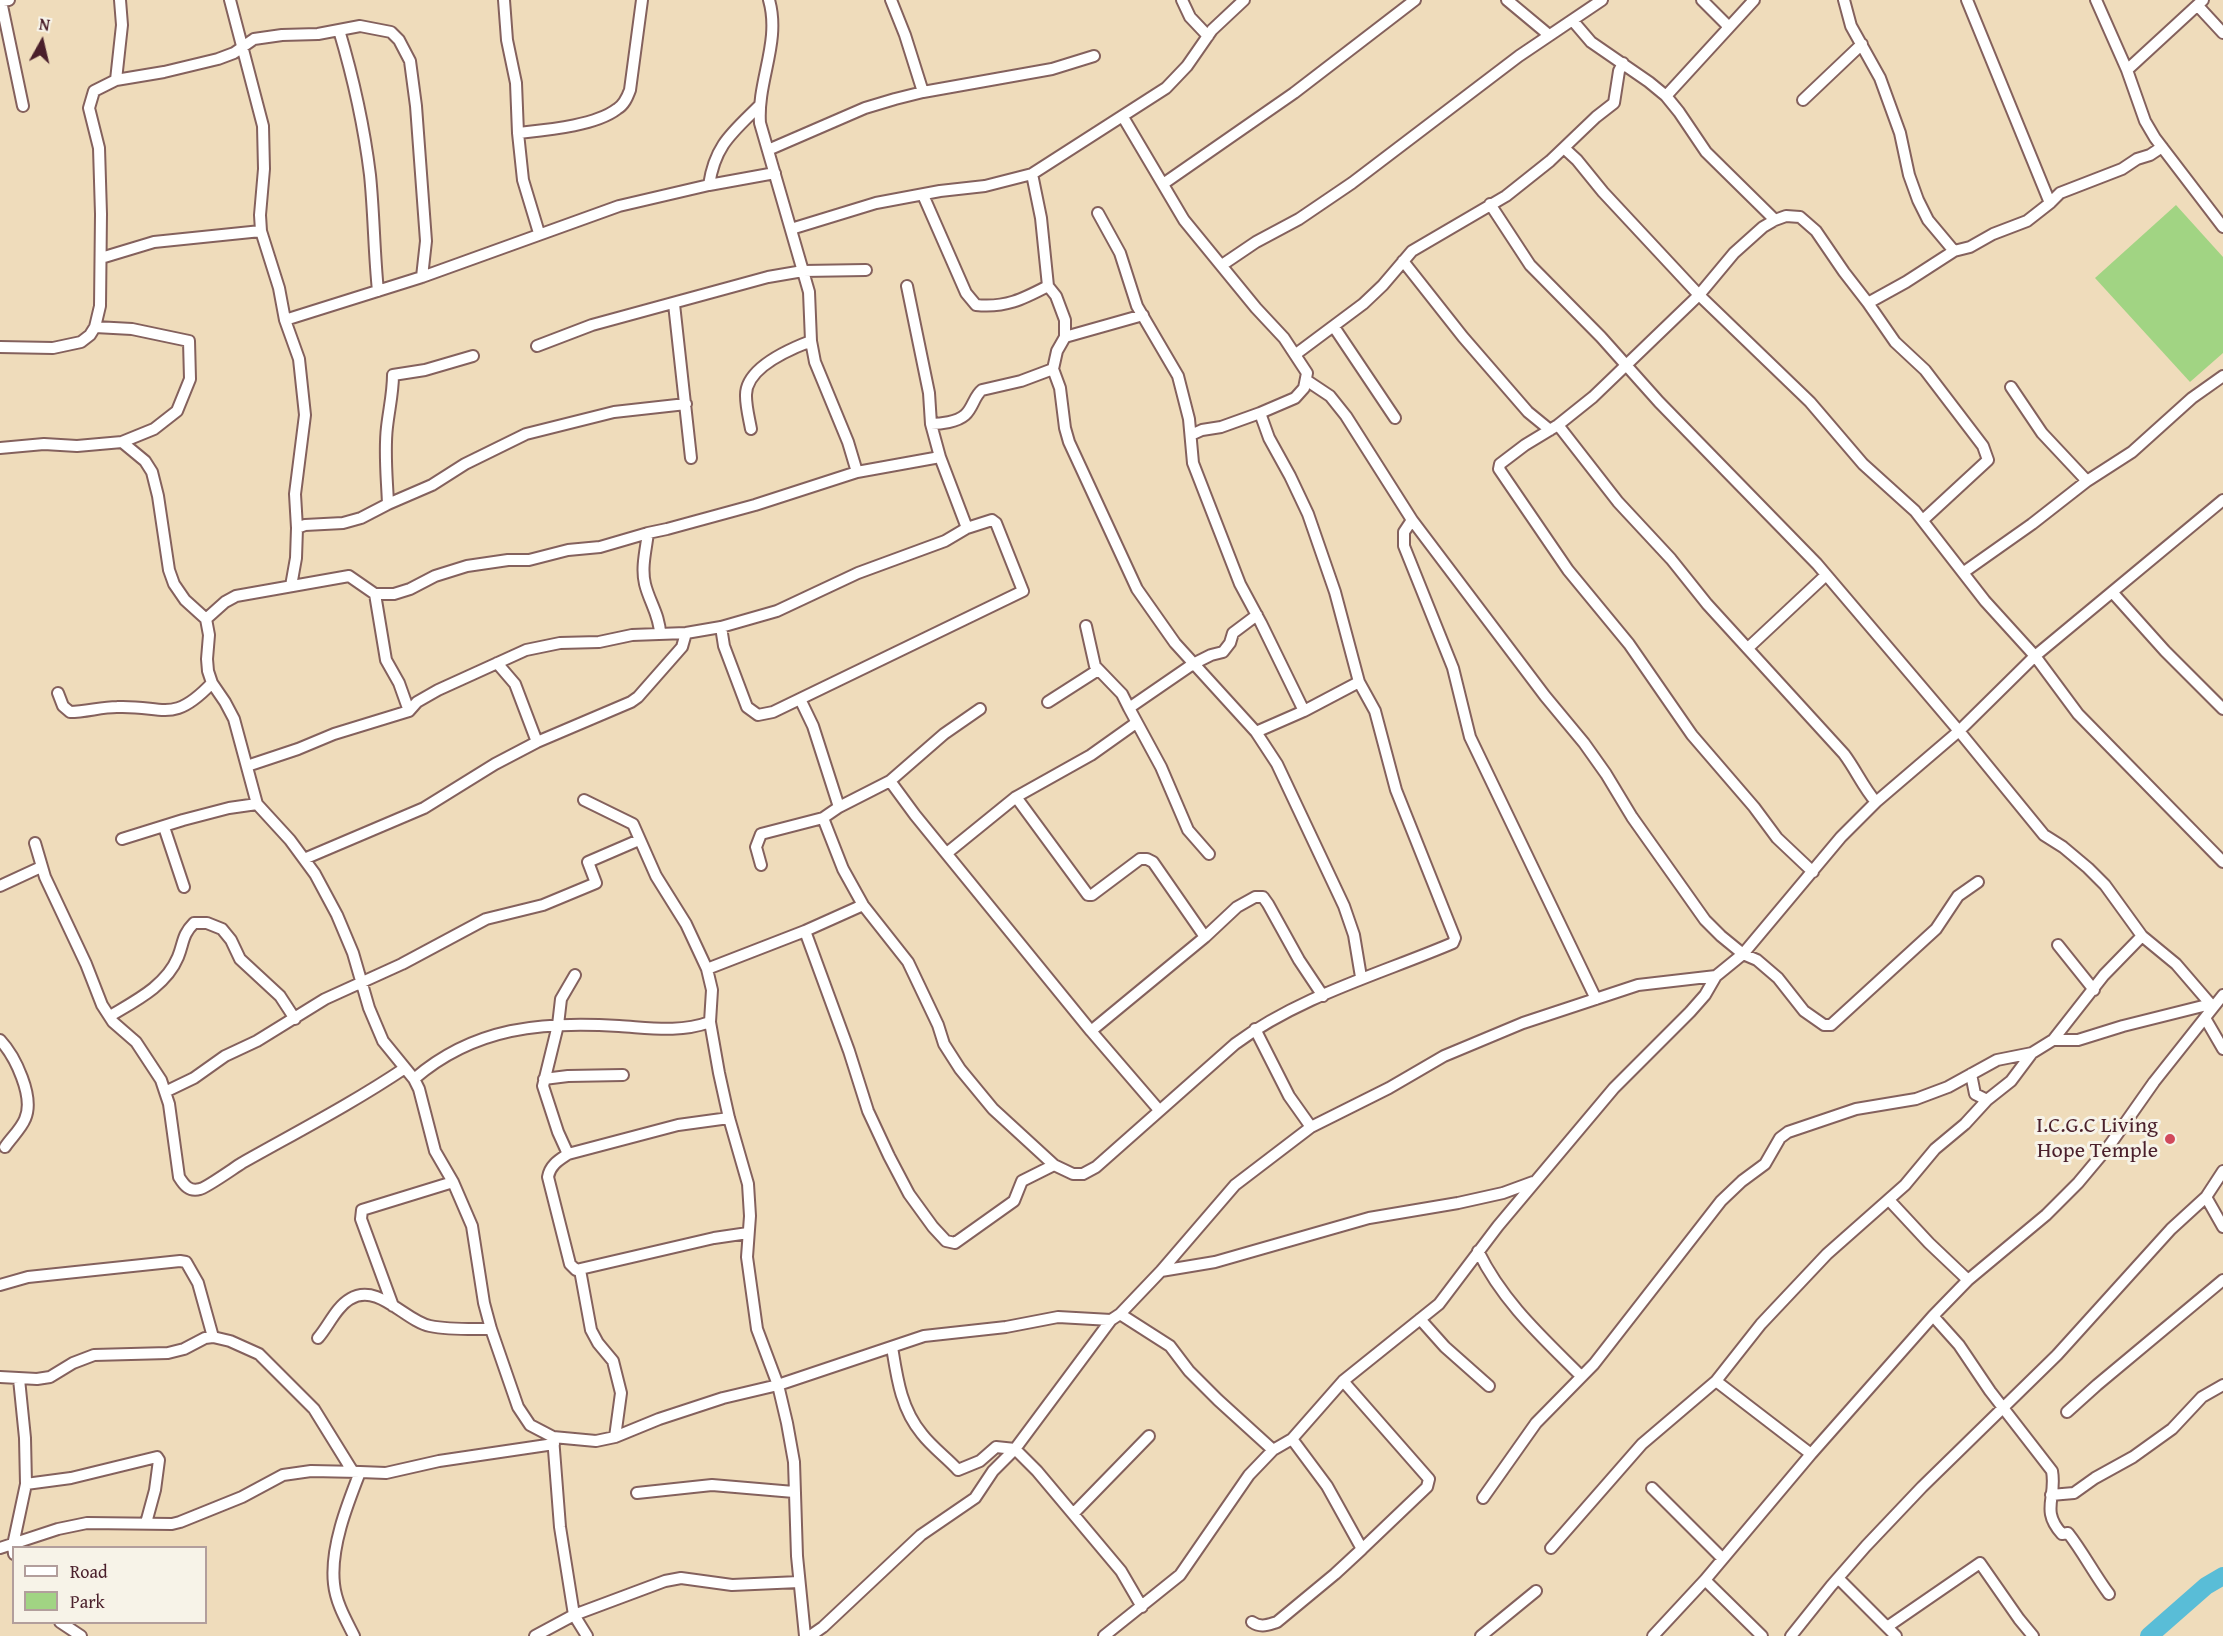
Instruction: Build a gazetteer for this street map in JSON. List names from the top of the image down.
{
  "places": ["I.C.G.C Living Hope Temple"],
  "legend": ["Road", "Park"],
  "north": "top"
}
